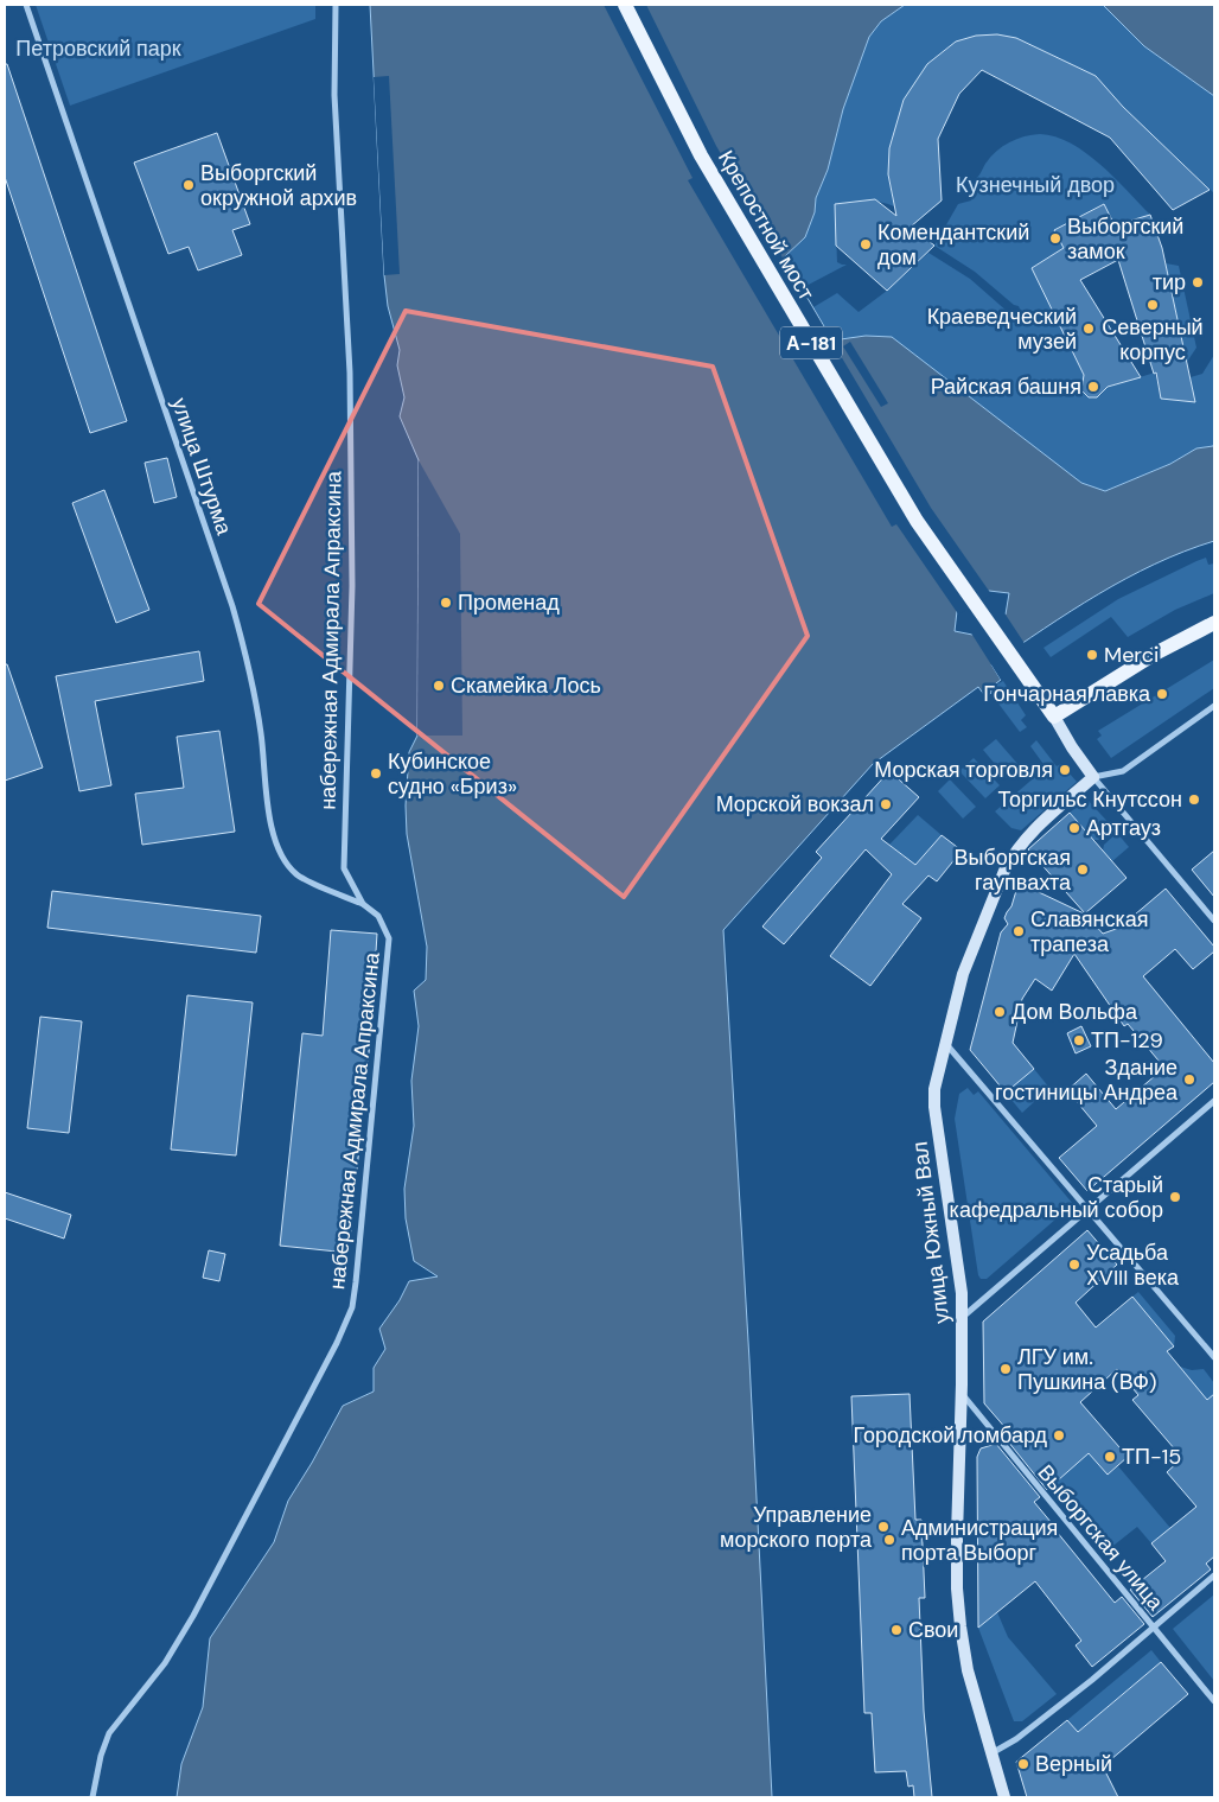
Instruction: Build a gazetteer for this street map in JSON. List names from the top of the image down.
{
  "streets": {
    "main road": ["Крепостной мост", "А-181"],
    "street": [
      "улица Штурма",
      "набережная Адмирала Апраксина",
      "улица Южный Вал",
      "Выборгская улица"
    ]
  },
  "crossings": [
    ["улица Штурма", "набережная Адмирала Апраксина"],
    ["улица Южный Вал", "Выборгская улица"]
  ],
  "parks": ["Петровский парк", "Кузнечный двор"],
  "places": [
    "Выборгский окружной архив",
    "Выборгский замок",
    "Комендантский дом",
    "тир",
    "Северный корпус",
    "Краеведческий музей",
    "Райская башня",
    "Променад",
    "Merci",
    "Скамейка Лось",
    "Гончарная лавка",
    "Морская торговля",
    "Кубинское судно «Бриз»",
    "Торгильс Кнутссон",
    "Морской вокзал",
    "Артгауз",
    "Выборгская гаупвахта",
    "Славянская трапеза",
    "Дом Вольфа",
    "ТП-129",
    "Здание гостиницы Андреа",
    "Старый кафедральный собор",
    "Усадьба XVIII века",
    "ЛГУ им. Пушкина (ВФ)",
    "Городской ломбард",
    "ТП-15",
    "Управление морского порта",
    "Администрация порта Выборг",
    "Свои",
    "Верный"
  ]
}
